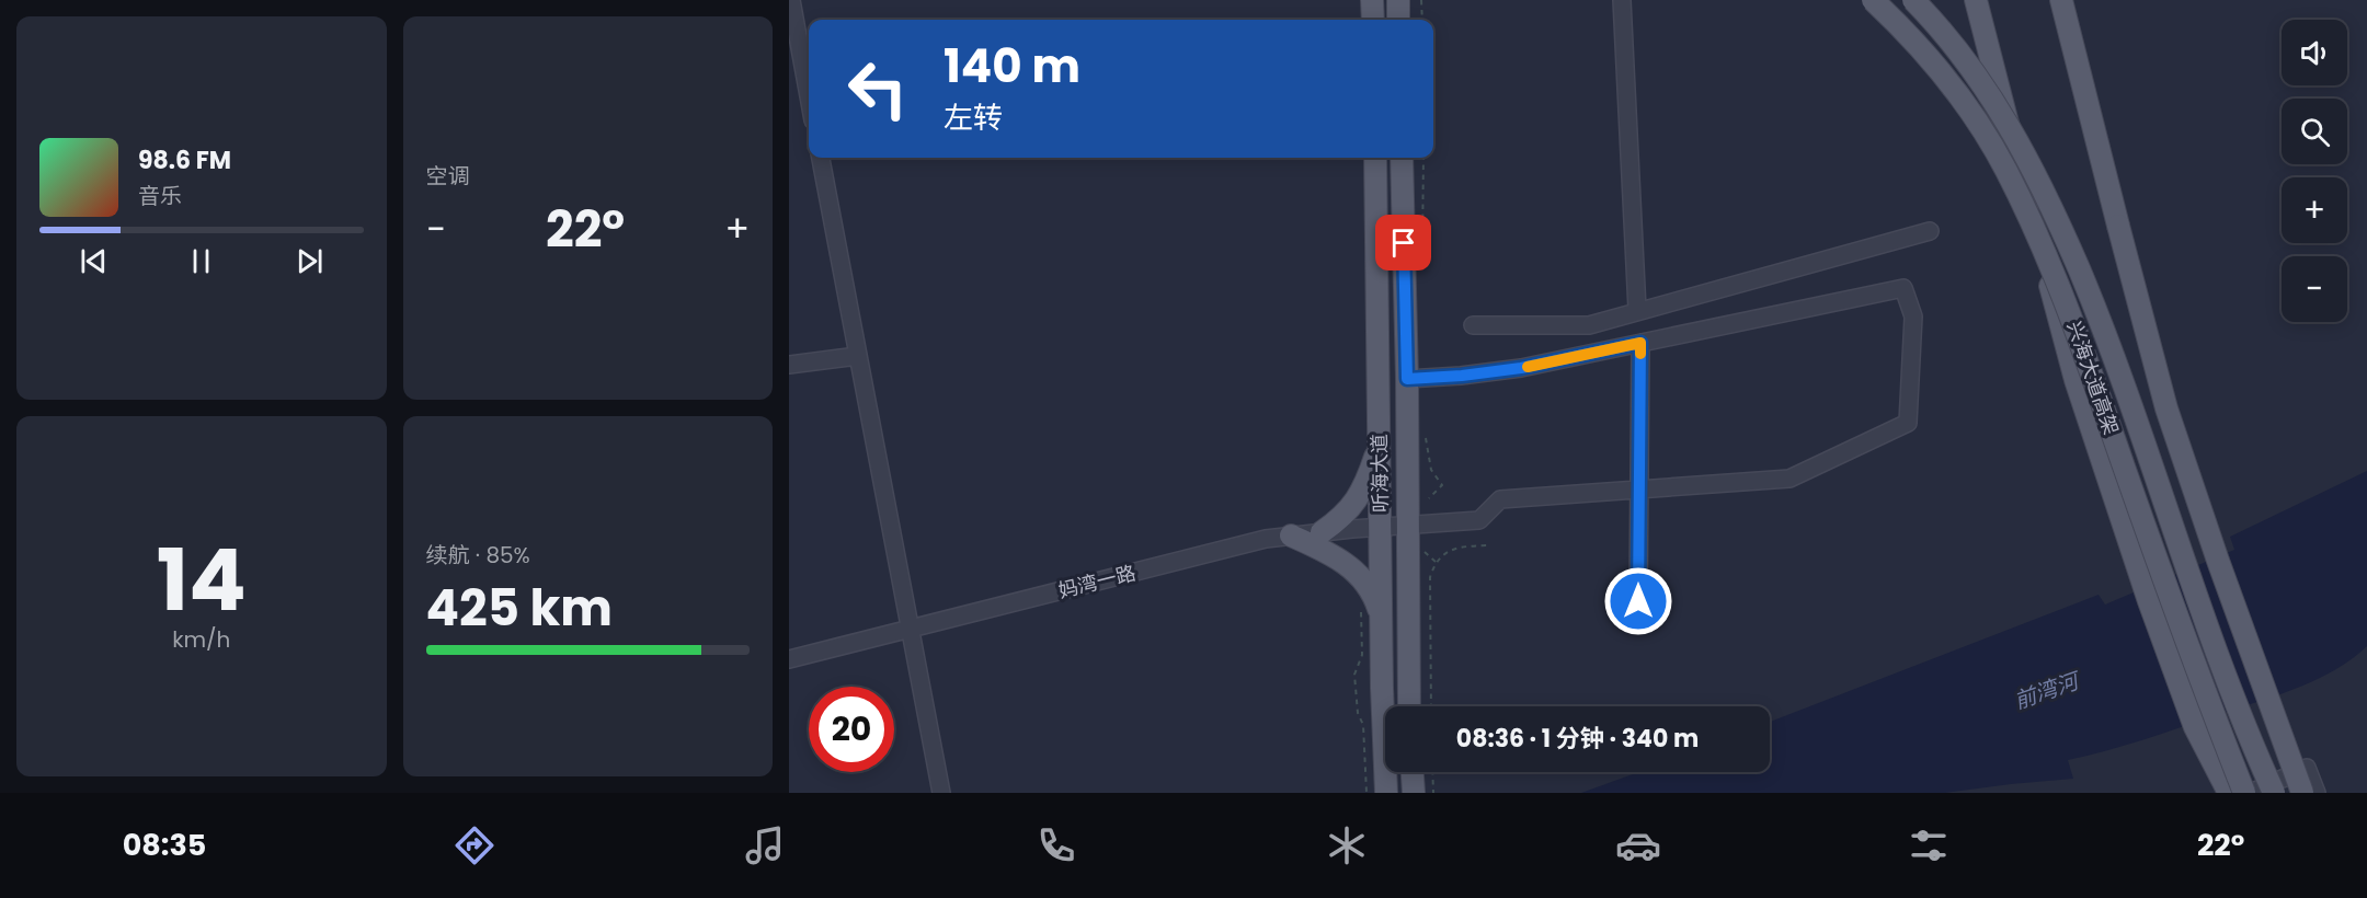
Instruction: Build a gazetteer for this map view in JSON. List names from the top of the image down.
{
  "streets": {
    "main road": ["兴海大道高架", "听海大道"],
    "street": ["妈湾一路"]
  },
  "crossings": [
    ["听海大道", "妈湾一路"]
  ],
  "water": ["前湾河"],
  "page": {
    "tile": [
      "空调",
      ["14", "km/h"],
      ["续航 · 85%", "425 km"]
    ],
    "map_buttons": ["+", "−"],
    "turn": ["140 m", "左转"],
    "song": ["98.6 FM", "音乐"],
    "heat": ["−", "22°", "+"],
    "limit": "20",
    "trip": "08:36 · 1 分钟 · 340 m",
    "tabs": ["08:35", "22°"]
  }
}
